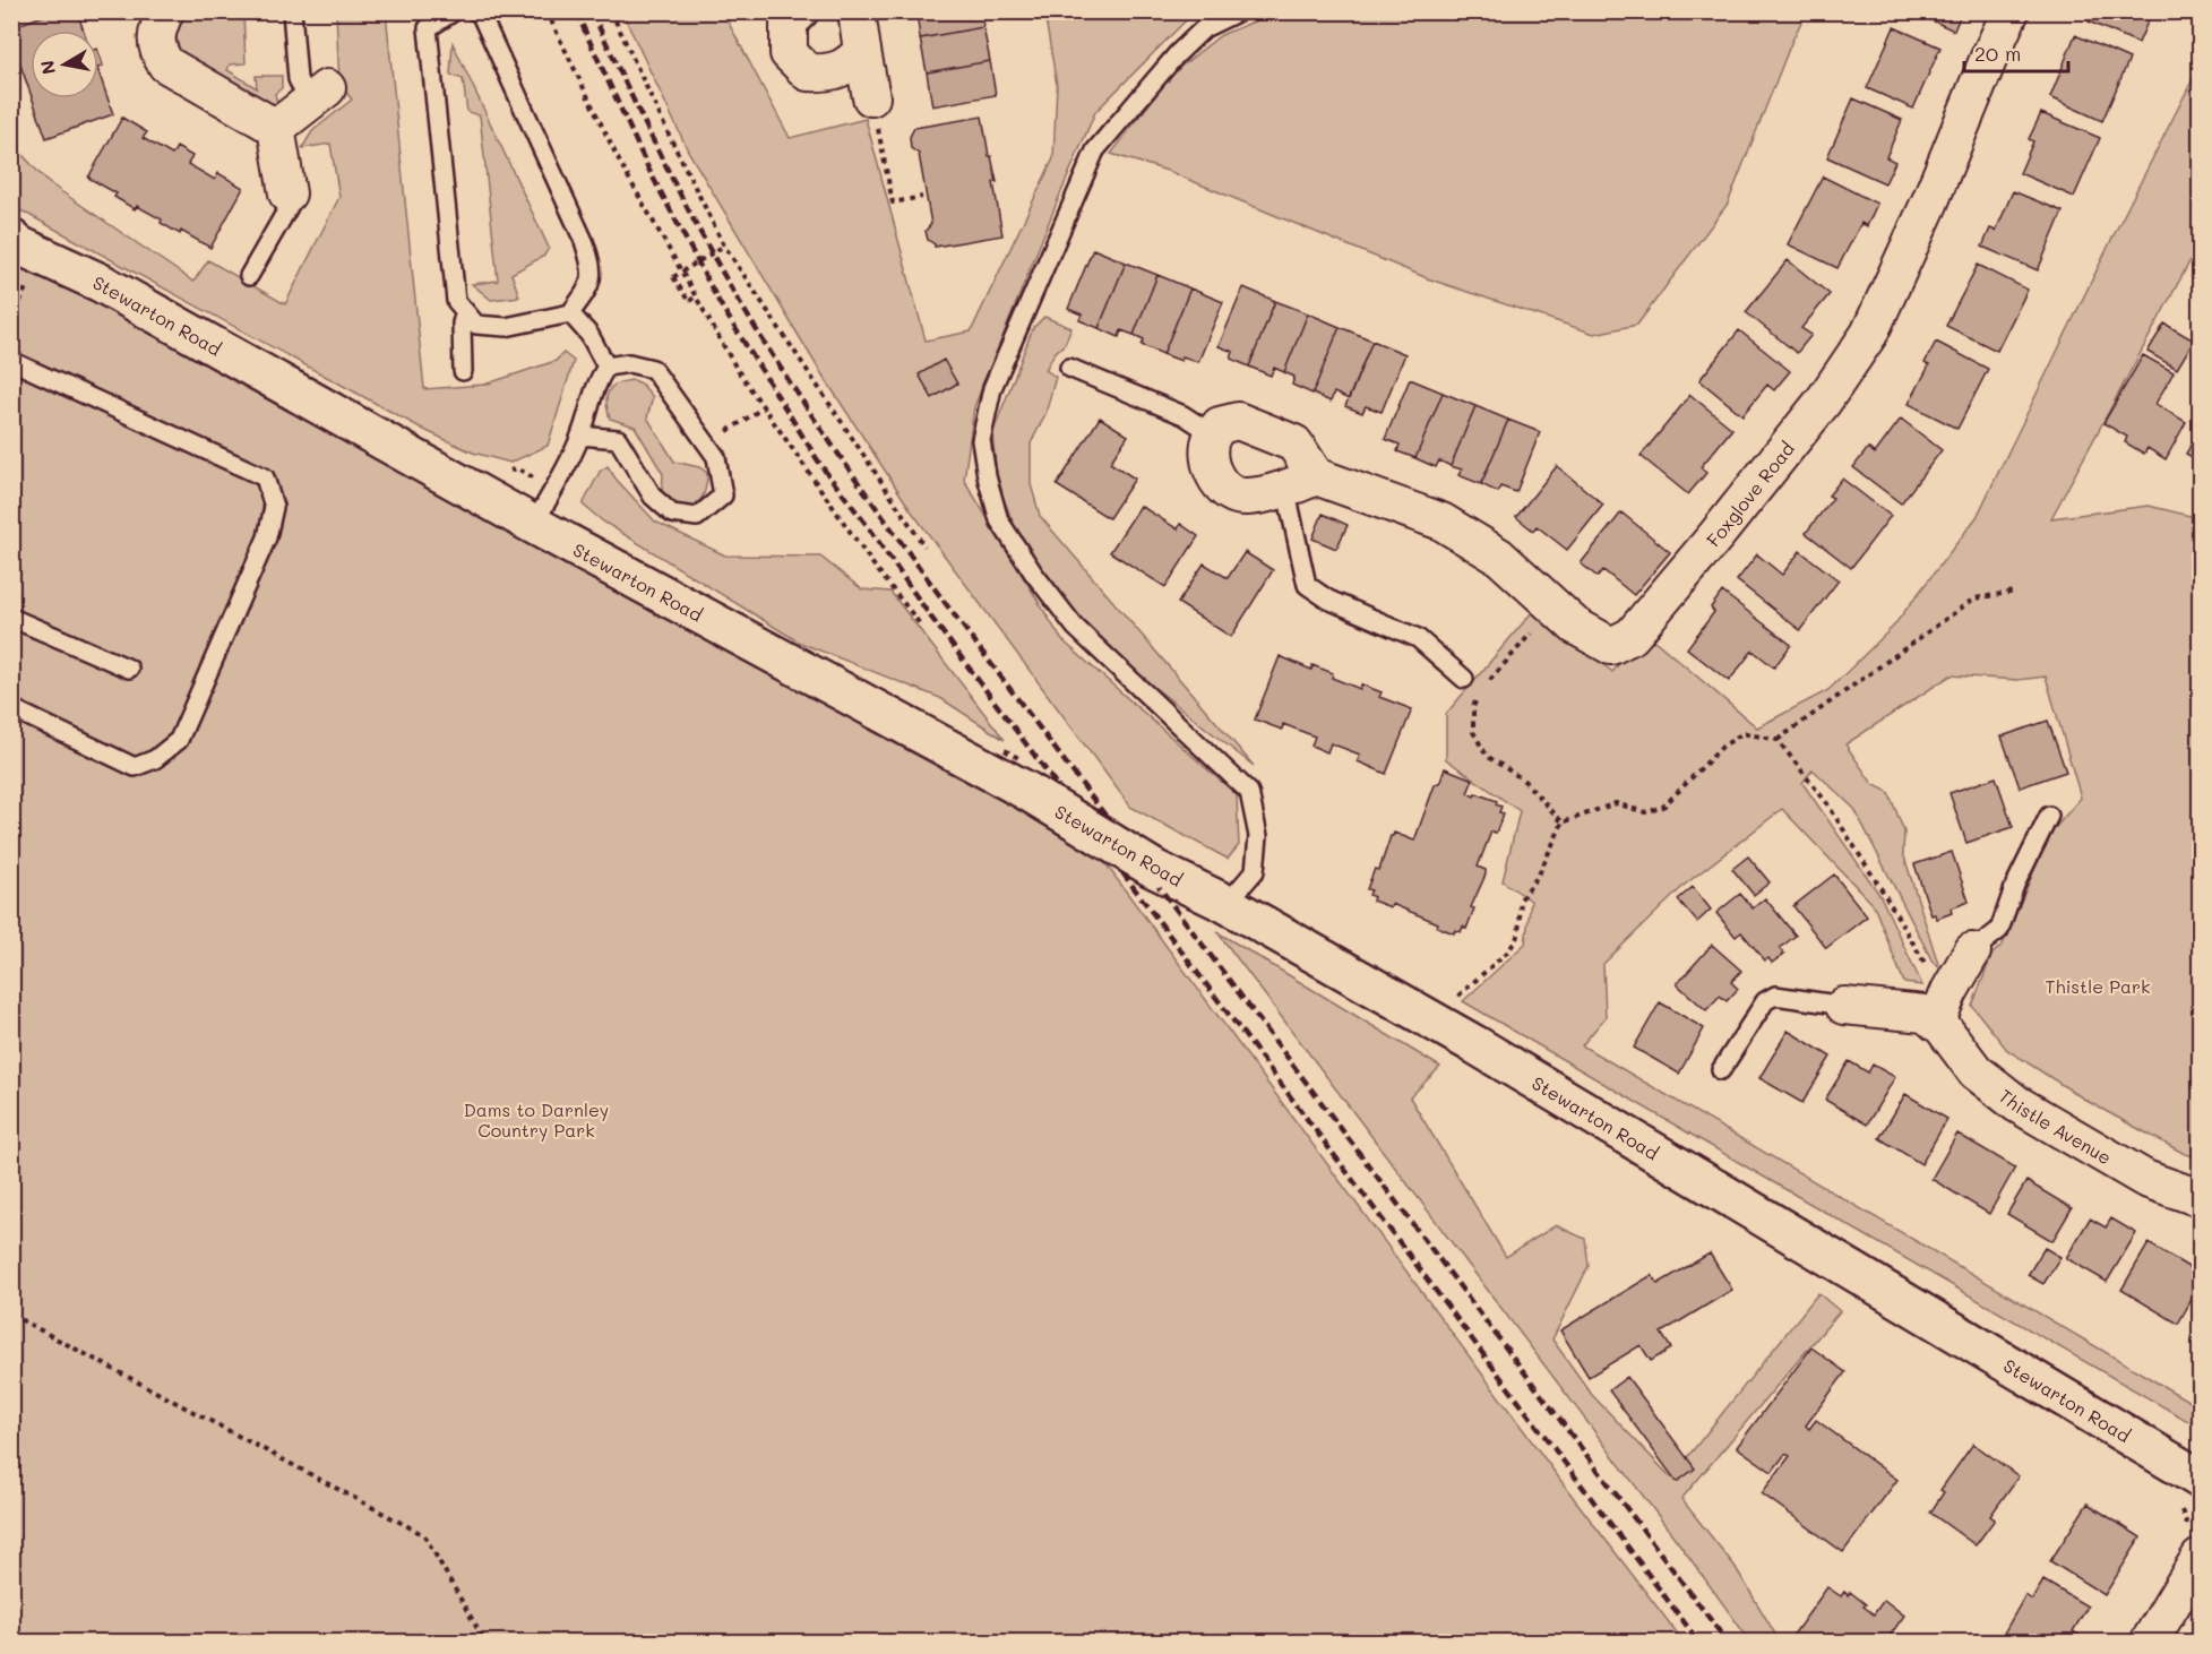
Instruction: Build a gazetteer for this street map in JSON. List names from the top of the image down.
{
  "streets": {
    "main road": ["Stewarton Road"],
    "street": ["Foxglove Road", "Thistle Avenue"]
  },
  "parks": ["Thistle Park", "Dams to Darnley Country Park"],
  "scale_bar": "20 m",
  "north": "left"
}
